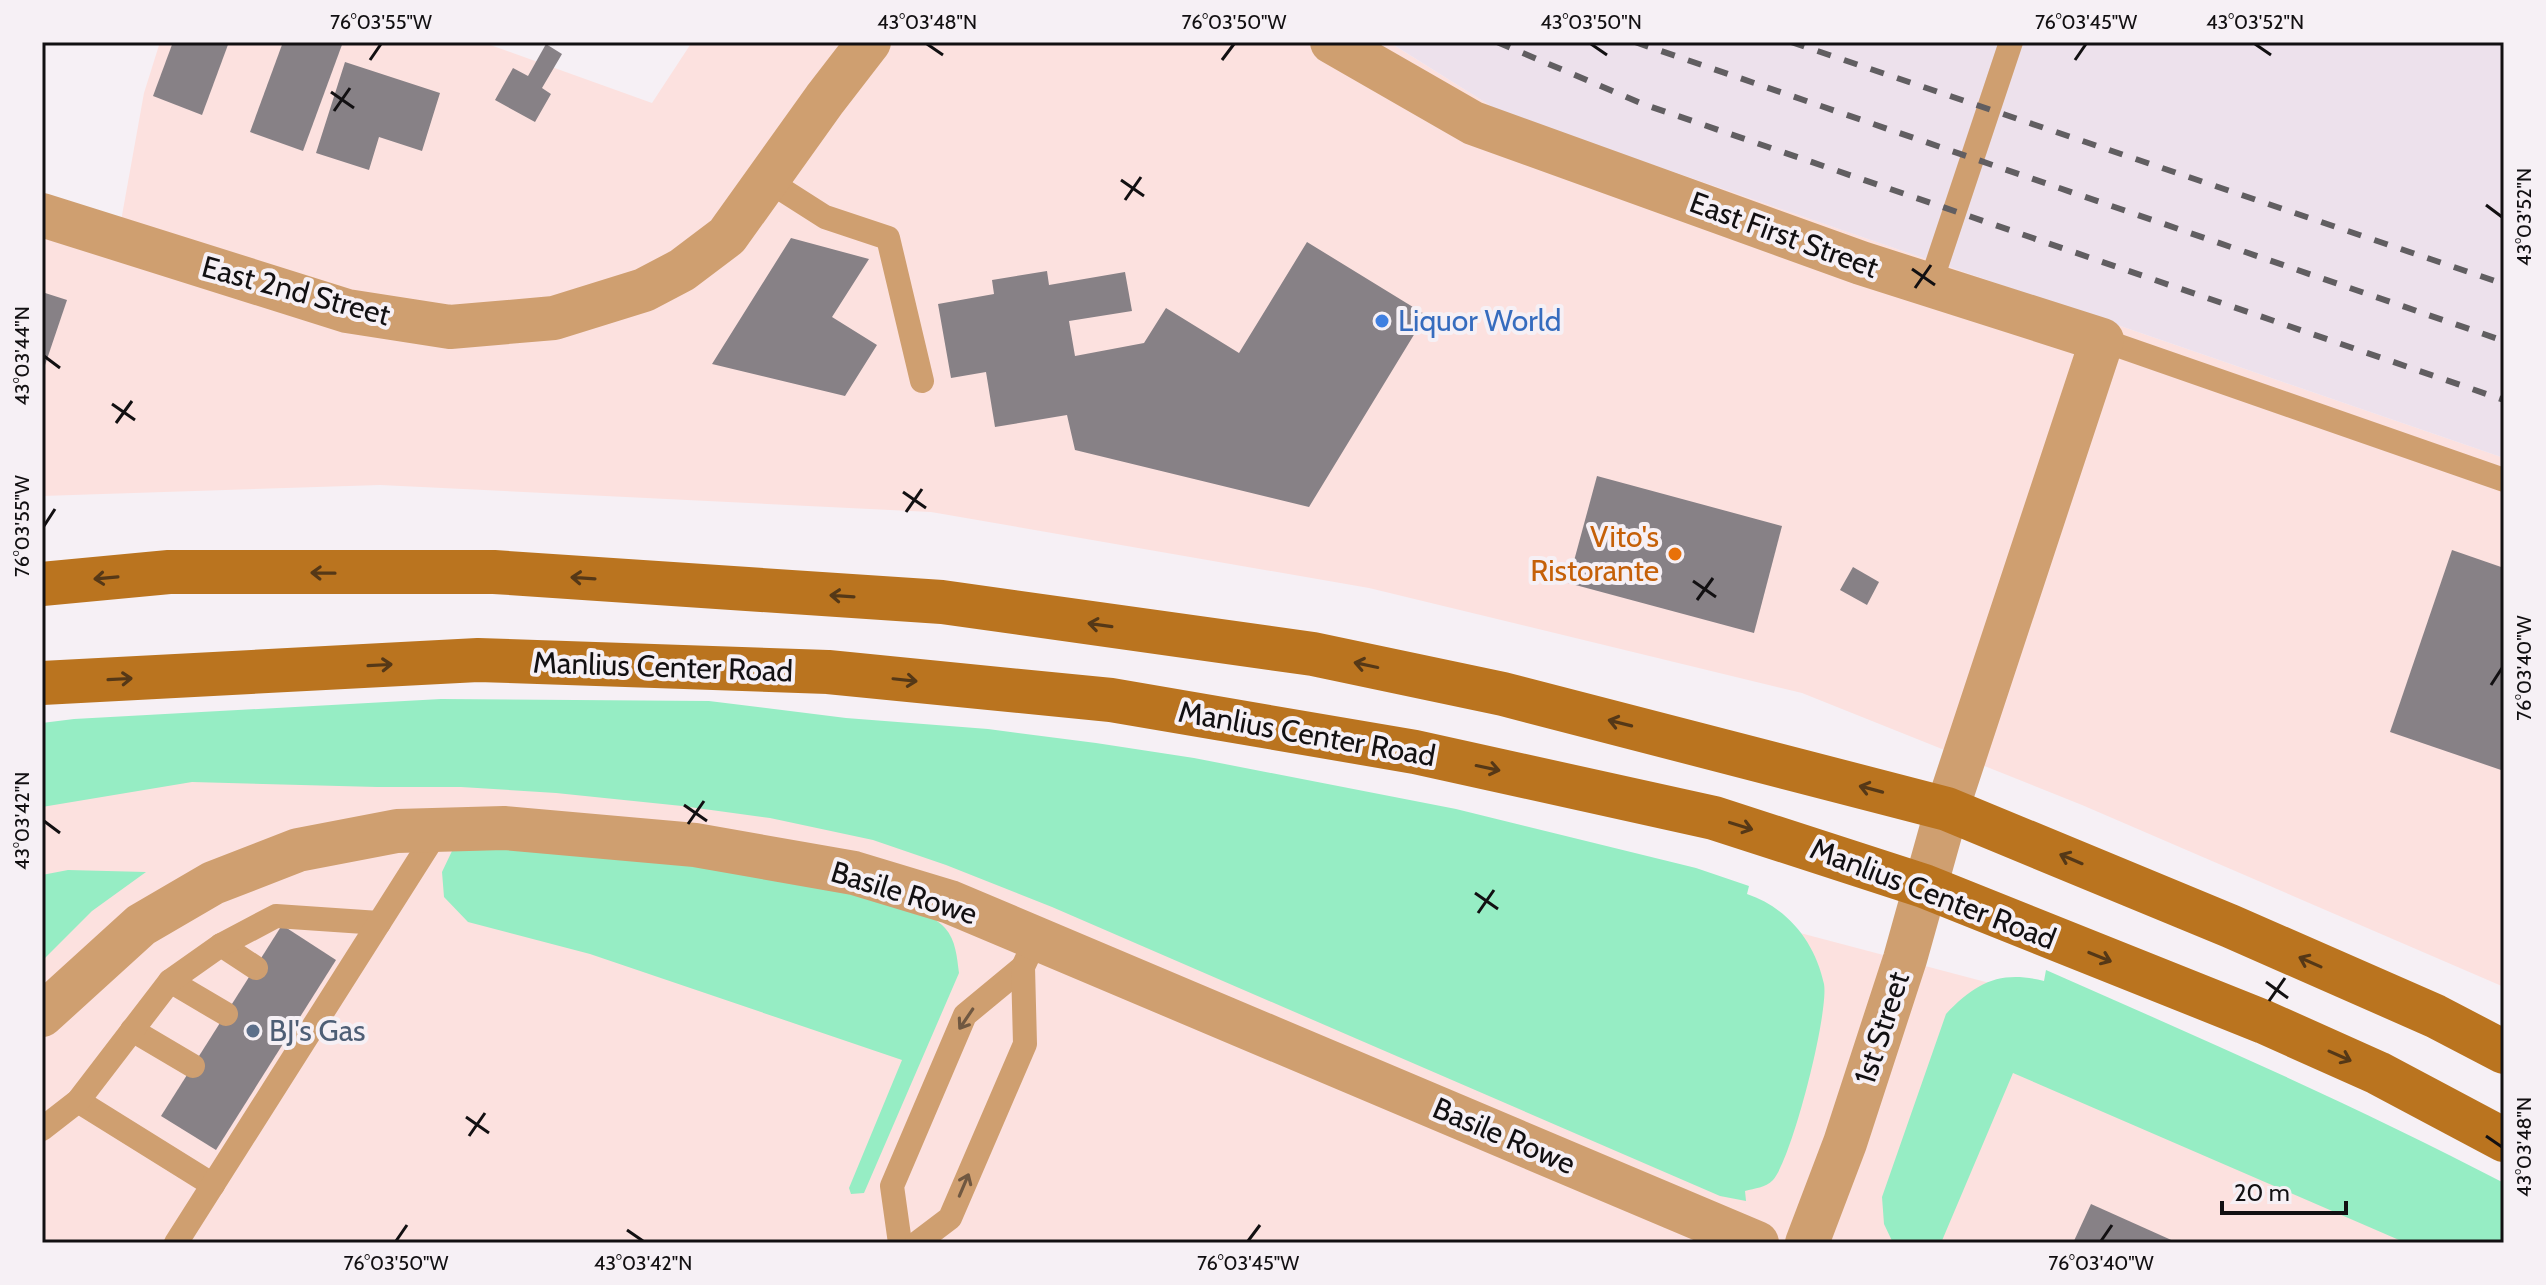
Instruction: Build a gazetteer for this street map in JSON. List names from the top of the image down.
{
  "streets": {
    "main road": ["Manlius Center Road"],
    "street": [
      "East First Street",
      "East 2nd Street",
      "Basile Rowe",
      "1st Street"
    ]
  },
  "crossings": [
    ["Manlius Center Road", "1st Street"]
  ],
  "places": ["Liquor World", "Vito's Ristorante", "BJ's Gas"],
  "scale_bar": "20 m",
  "coordinates": [
    "76°03'55\"W",
    "43°03'48\"N",
    "76°03'50\"W",
    "43°03'50\"N",
    "76°03'45\"W",
    "43°03'52\"N",
    "43°03'44\"N",
    "76°03'40\"W",
    "43°03'42\"N"
  ]
}
